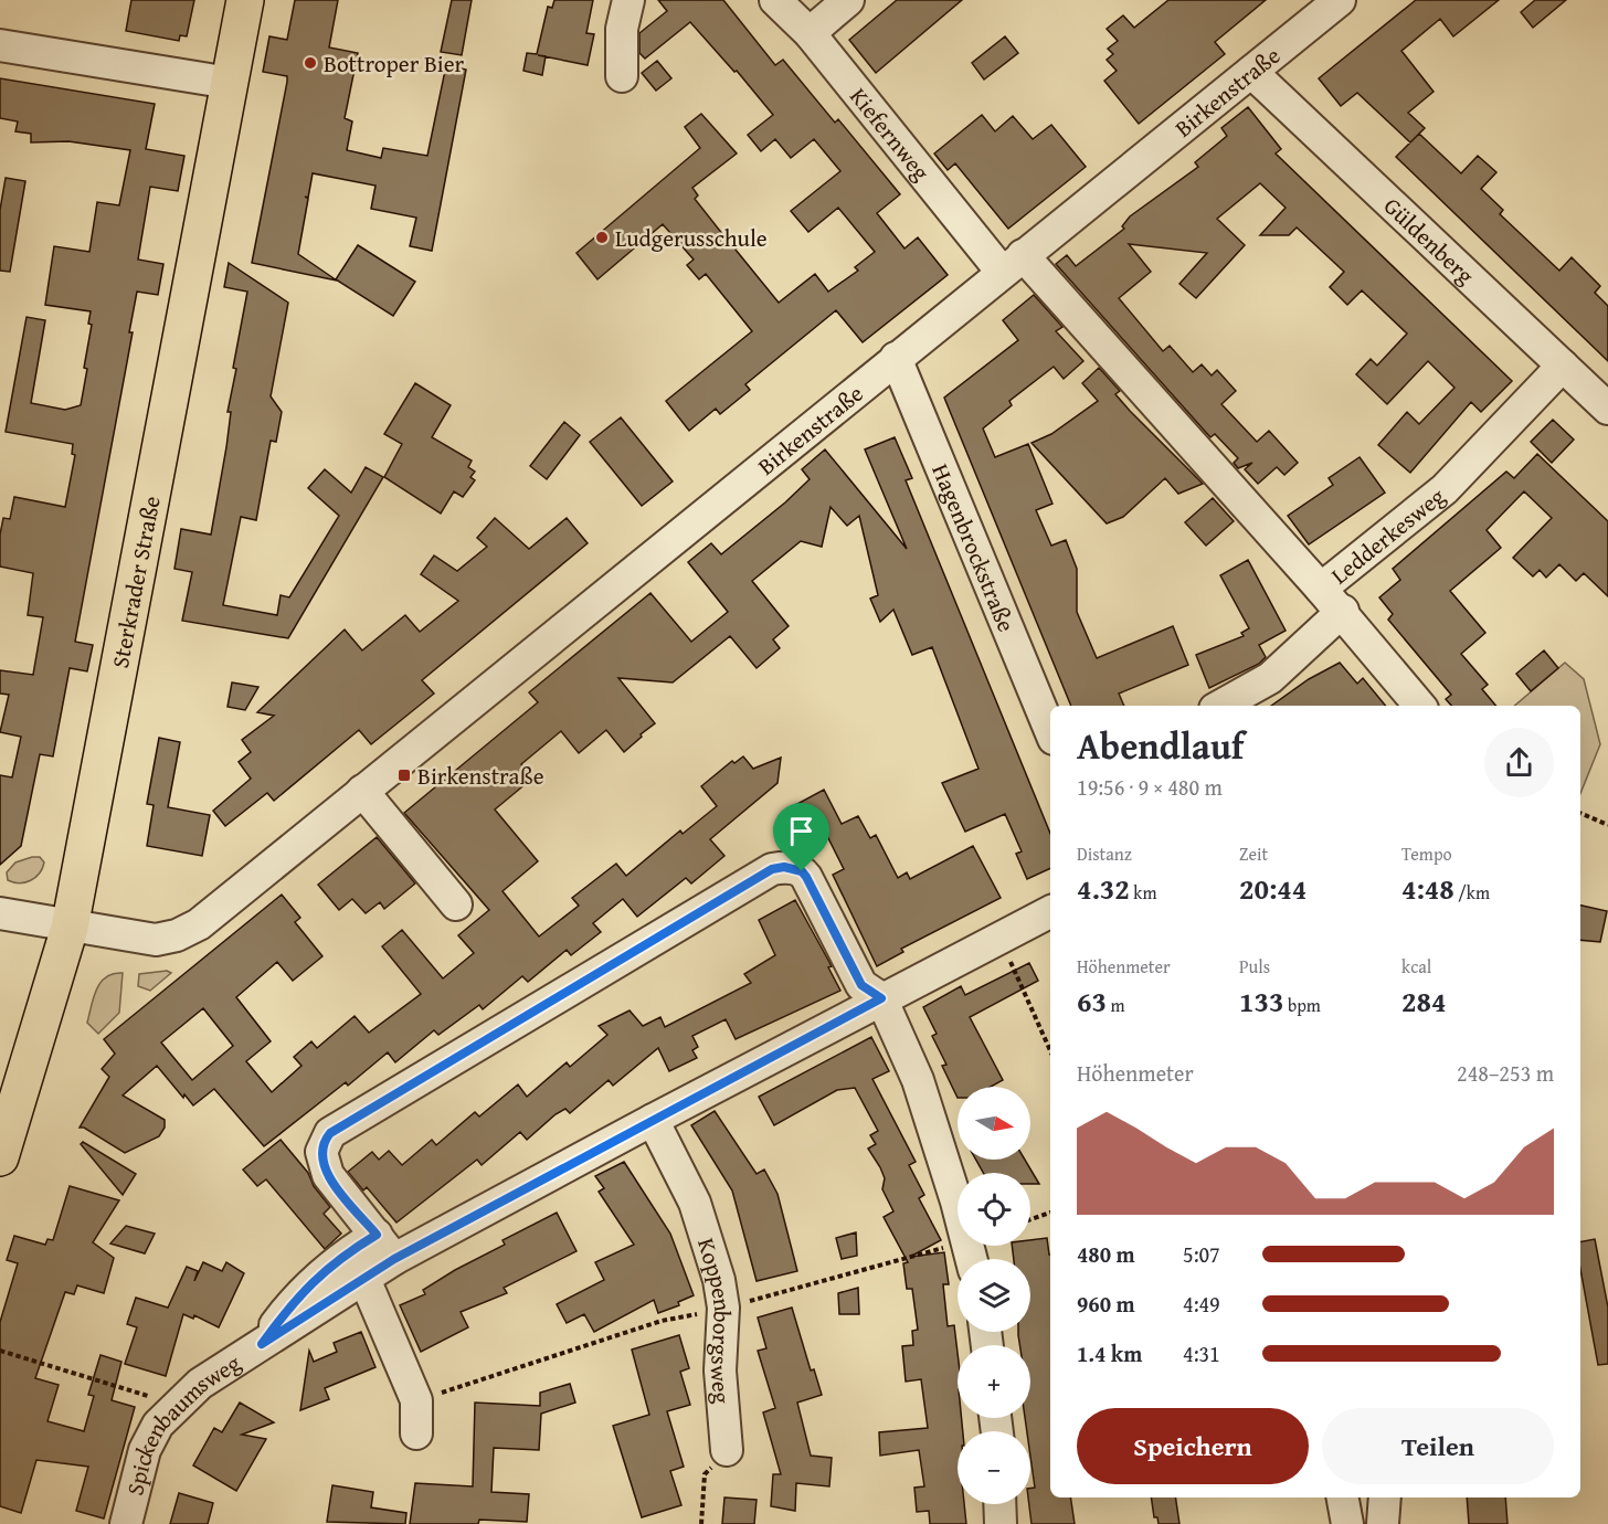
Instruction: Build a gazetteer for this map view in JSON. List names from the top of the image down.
{
  "streets": {
    "main road": ["Sterkrader Straße"],
    "street": [
      "Birkenstraße",
      "Kiefernweg",
      "Güldenberg",
      "Ledderkesweg",
      "Hagenbrockstraße",
      "Koppenborgsweg",
      "Spickenbaumsweg"
    ]
  },
  "crossings": [
    ["Birkenstraße", "Kiefernweg"],
    ["Birkenstraße", "Güldenberg"],
    ["Birkenstraße", "Hagenbrockstraße"],
    ["Birkenstraße", "Sterkrader Straße"],
    ["Kiefernweg", "Ledderkesweg"],
    ["Güldenberg", "Ledderkesweg"],
    ["Koppenborgsweg", "Spickenbaumsweg"]
  ],
  "places": {
    "other": ["Bottroper Bier", "Ludgerusschule"],
    "transit": ["Birkenstraße"]
  },
  "north": "right",
  "page": {
    "heading": ["Abendlauf", "19:56 · 9 × 480 m"],
    "stats": [
      ["Distanz", "4.32 km"],
      ["Zeit", "20:44"],
      ["Tempo", "4:48 /km"],
      ["Höhenmeter", "63 m"],
      ["Puls", "133 bpm"],
      ["kcal", "284"]
    ],
    "chart": ["Höhenmeter", "248–253 m"],
    "map_buttons": ["+", "−"],
    "list": [
      {
        "name": "480 m",
        "note": "5:07"
      },
      {
        "name": "960 m",
        "note": "4:49"
      },
      {
        "name": "1.4 km",
        "note": "4:31"
      }
    ],
    "buttons": ["Speichern", "Teilen"]
  }
}
